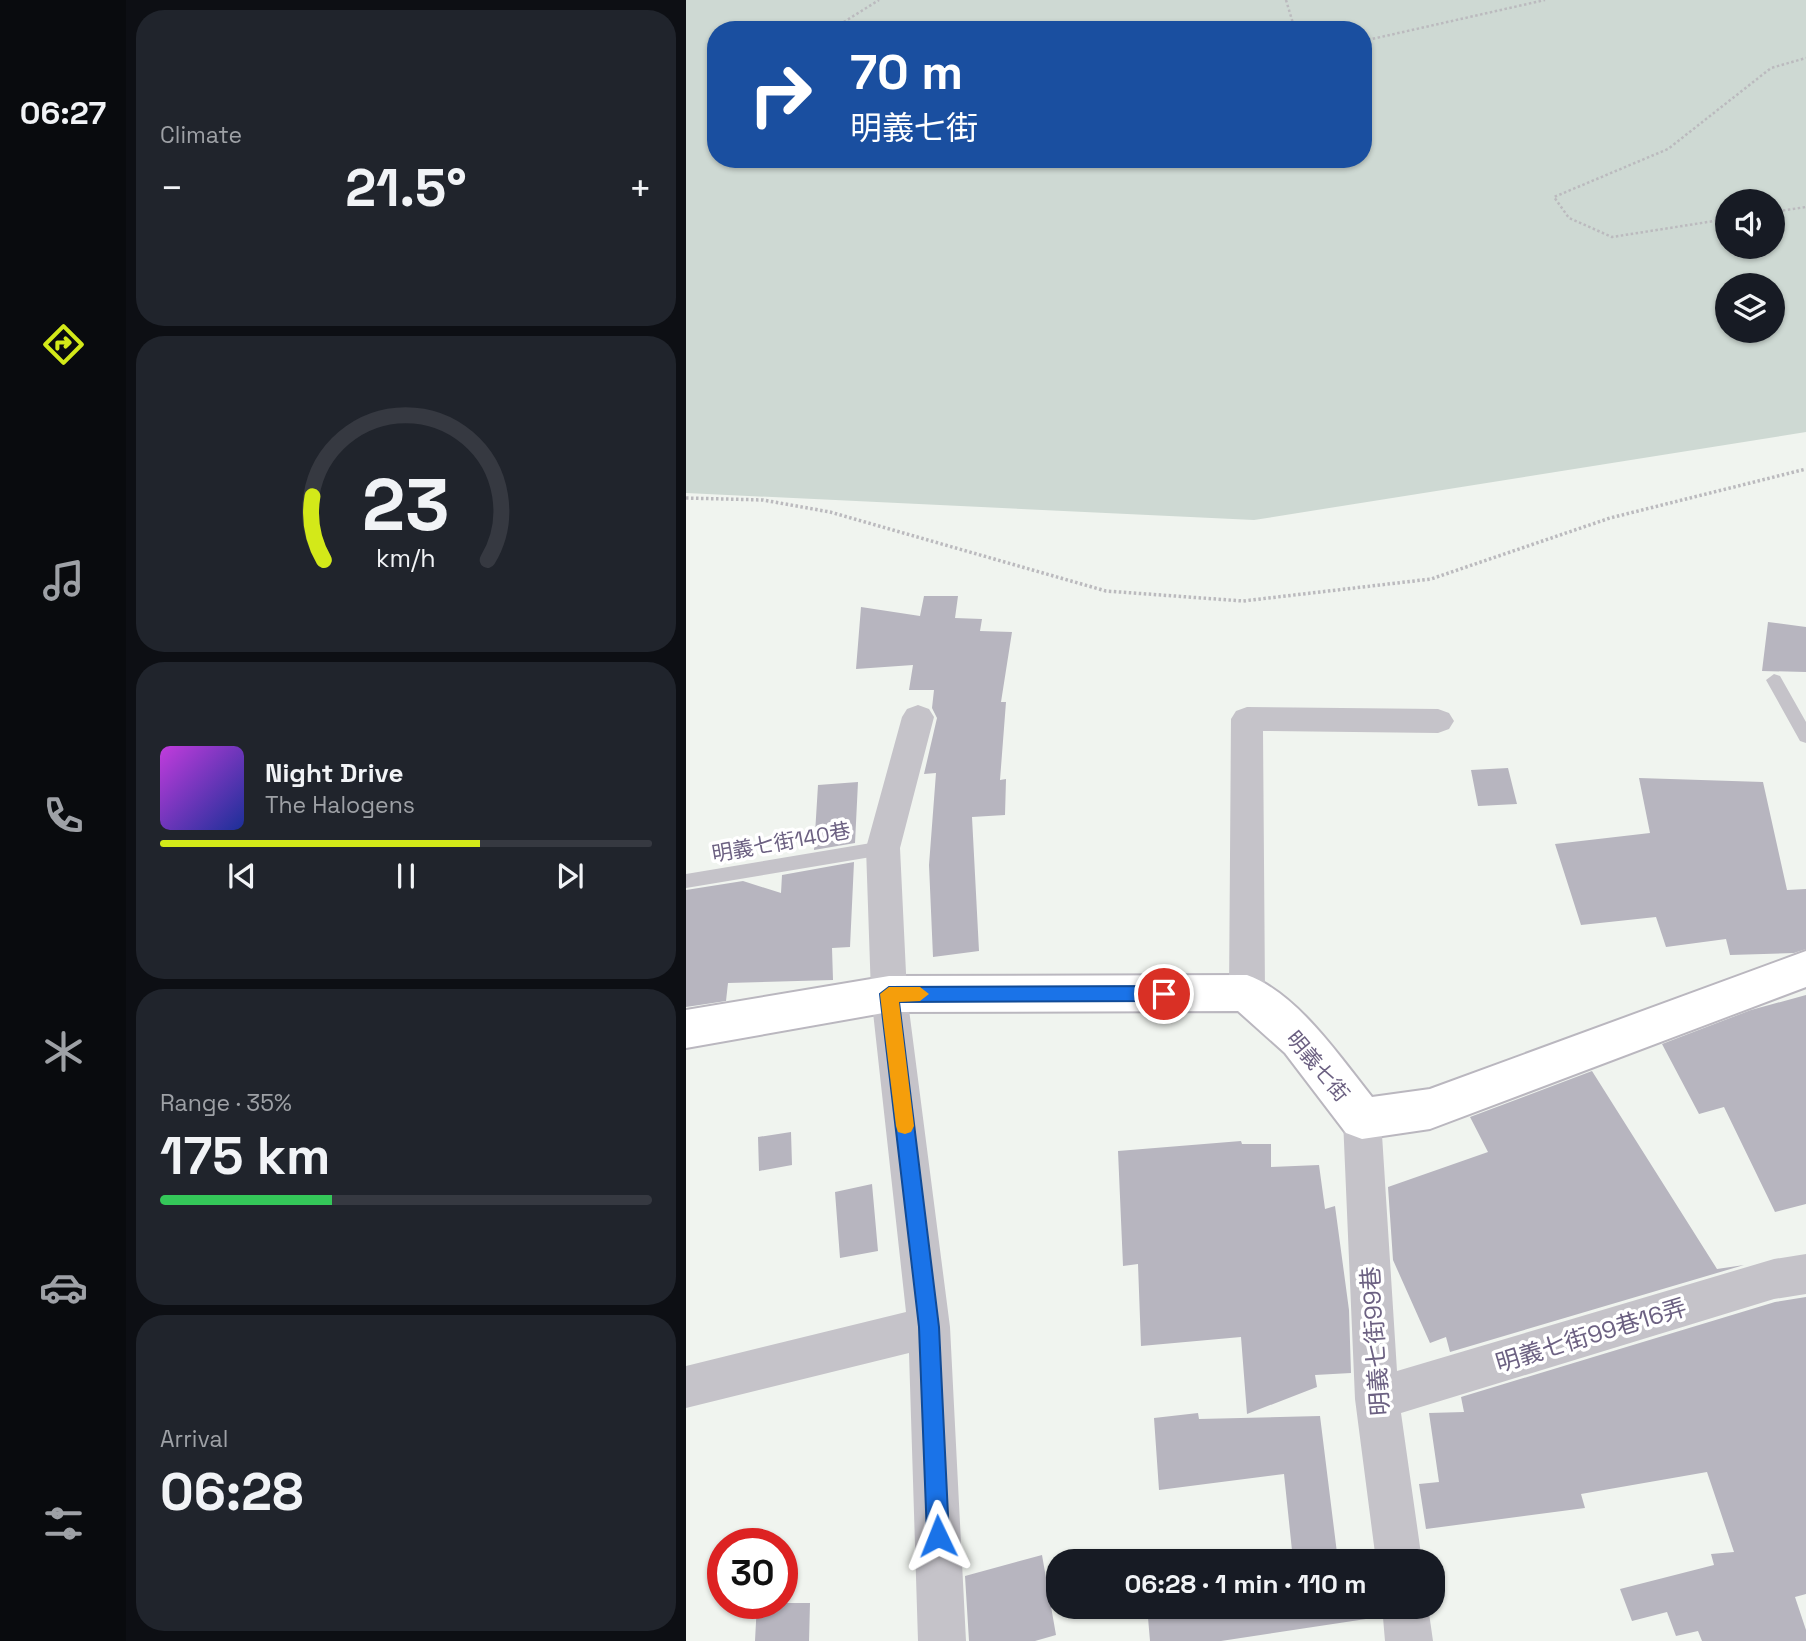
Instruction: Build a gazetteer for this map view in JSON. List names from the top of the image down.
{
  "streets": {
    "street": ["明義七街", "明義七街99巷16弄", "明義七街99巷"],
    "lane": ["明義七街140巷"]
  },
  "crossings": [
    ["明義七街", "明義七街99巷"],
    ["明義七街99巷16弄", "明義七街99巷"]
  ],
  "page": {
    "tabs": "06:27",
    "tile": [
      "Climate",
      ["Range · 35%", "175 km"],
      ["Arrival", "06:28"]
    ],
    "turn": ["70 m", "明義七街"],
    "heat": ["−", "21.5°", "+"],
    "song": ["Night Drive", "The Halogens"],
    "limit": "30",
    "trip": "06:28 · 1 min · 110 m",
    "gauge": ["23", "km/h"]
  }
}
